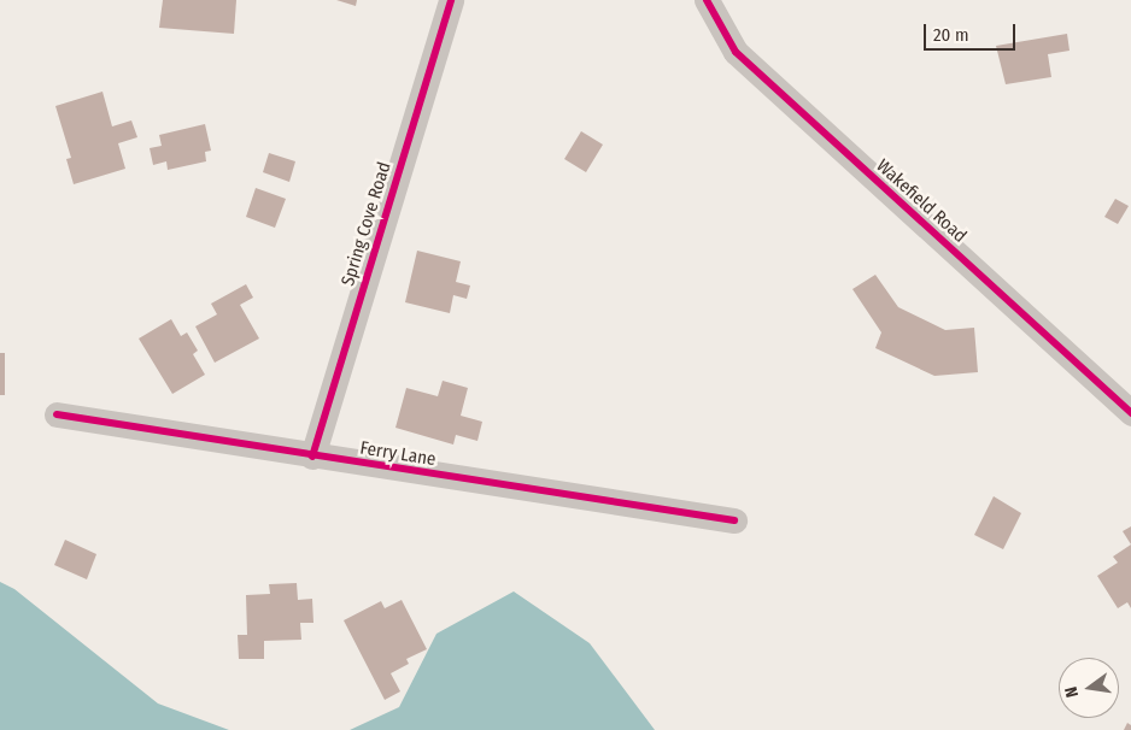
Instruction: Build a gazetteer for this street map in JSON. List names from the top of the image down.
{
  "streets": {
    "street": ["Wakefield Road", "Spring Cove Road", "Ferry Lane"]
  },
  "crossings": [
    ["Spring Cove Road", "Ferry Lane"]
  ],
  "scale_bar": "20 m",
  "north": "left"
}
